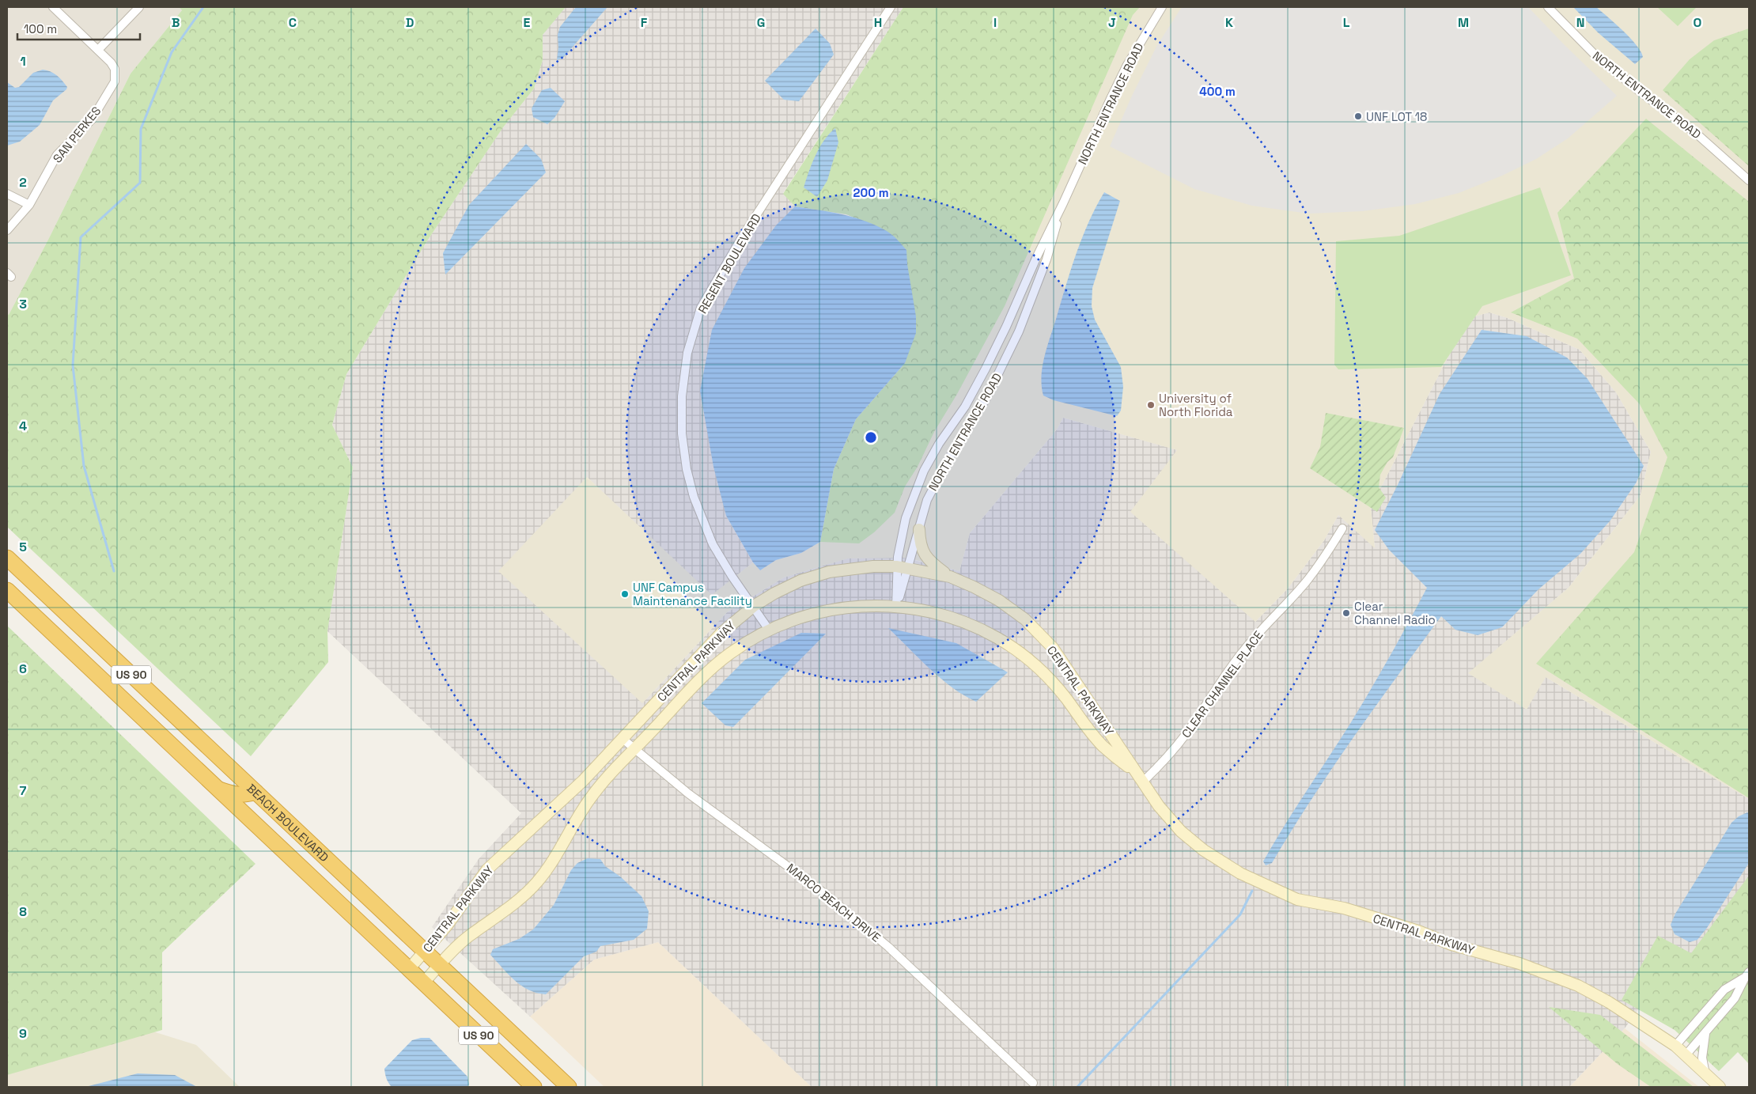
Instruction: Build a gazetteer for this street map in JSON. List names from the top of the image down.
{
  "streets": {
    "highway": ["US 90", "BEACH BOULEVARD"],
    "street": [
      "NORTH ENTRANCE ROAD",
      "SAN PERKES",
      "REGENT BOULEVARD",
      "CENTRAL PARKWAY",
      "CLEAR CHANNEL PLACE",
      "MARCO BEACH DRIVE"
    ]
  },
  "crossings": [
    ["NORTH ENTRANCE ROAD", "CENTRAL PARKWAY"],
    ["REGENT BOULEVARD", "CENTRAL PARKWAY"],
    ["CENTRAL PARKWAY", "US 90"],
    ["CENTRAL PARKWAY", "CLEAR CHANNEL PLACE"],
    ["CENTRAL PARKWAY", "BEACH BOULEVARD"],
    ["CENTRAL PARKWAY", "MARCO BEACH DRIVE"]
  ],
  "places": [
    "UNF LOT 18",
    "University of North Florida",
    "UNF Campus Maintenance Facility",
    "Clear Channel Radio"
  ],
  "scale_bar": "100 m",
  "grid": {
    "columns": [
      "B",
      "C",
      "D",
      "E",
      "F",
      "G",
      "H",
      "I",
      "J",
      "K",
      "L",
      "M",
      "N",
      "O"
    ],
    "rows": [
      "1",
      "2",
      "3",
      "4",
      "5",
      "6",
      "7",
      "8",
      "9"
    ]
  },
  "rings": ["400 m", "200 m"]
}
